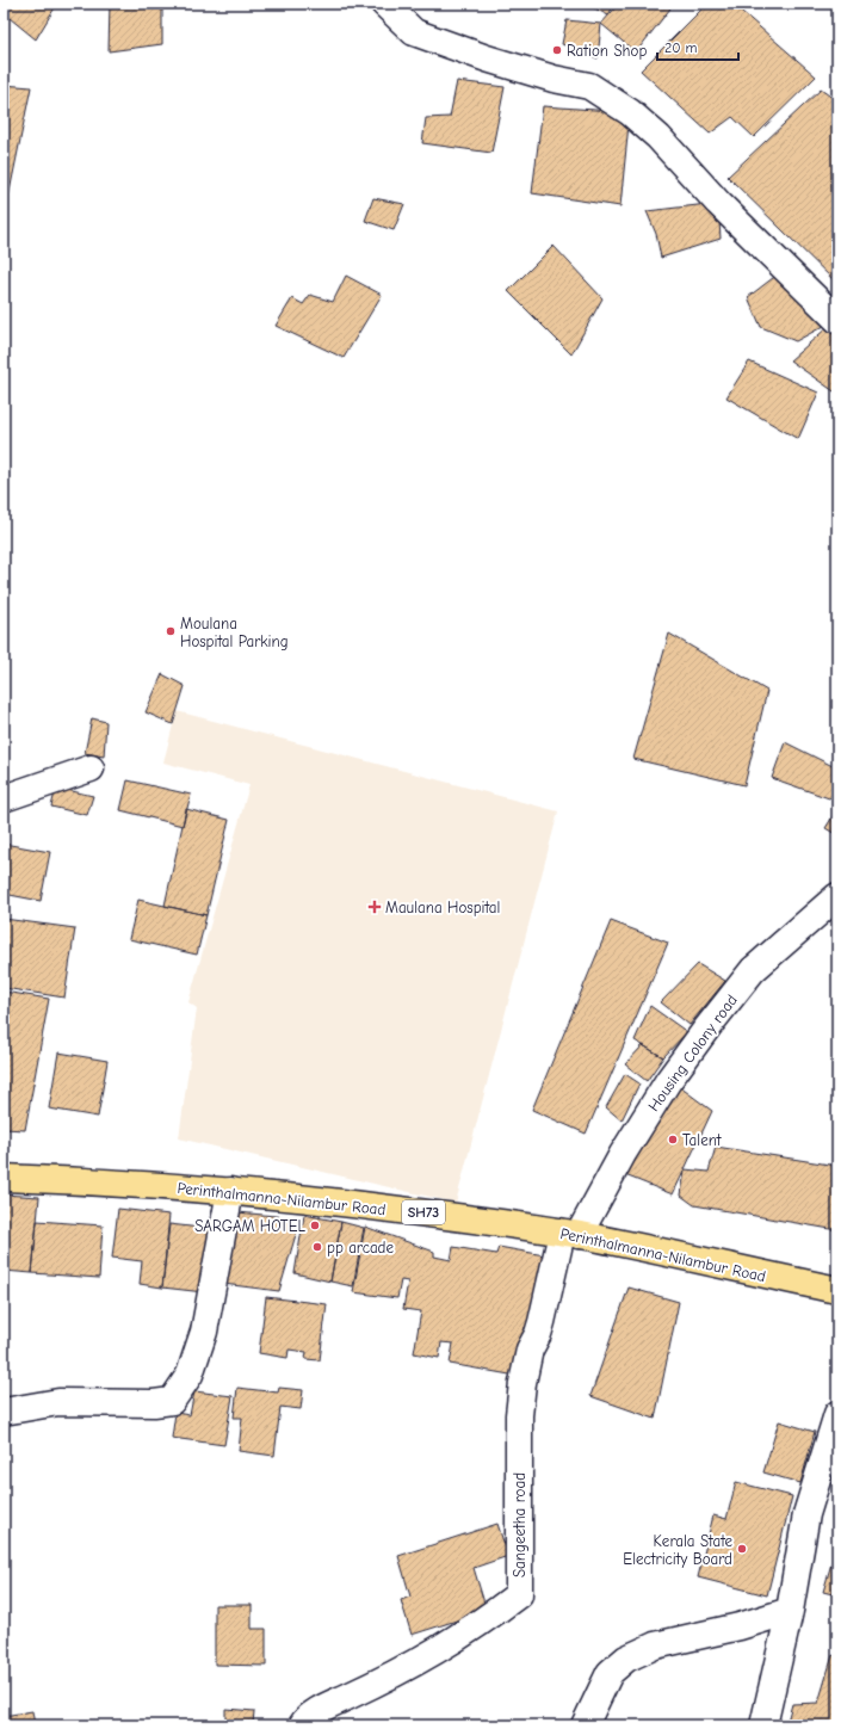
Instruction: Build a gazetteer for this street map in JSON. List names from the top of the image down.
{
  "streets": {
    "main road": ["Perinthalmanna-Nilambur Road", "SH73"],
    "street": ["Housing Colony road", "Sangeetha road"]
  },
  "crossings": [
    ["Housing Colony road", "Perinthalmanna-Nilambur Road"],
    ["Housing Colony road", "Sangeetha road"],
    ["Perinthalmanna-Nilambur Road", "Sangeetha road"]
  ],
  "places": {
    "other": [
      "Ration Shop",
      "Moulana Hospital Parking",
      "Talent",
      "SARGAM HOTEL",
      "pp arcade",
      "Kerala State Electricity Board"
    ],
    "health": ["Maulana Hospital"]
  },
  "scale_bar": "20 m"
}
